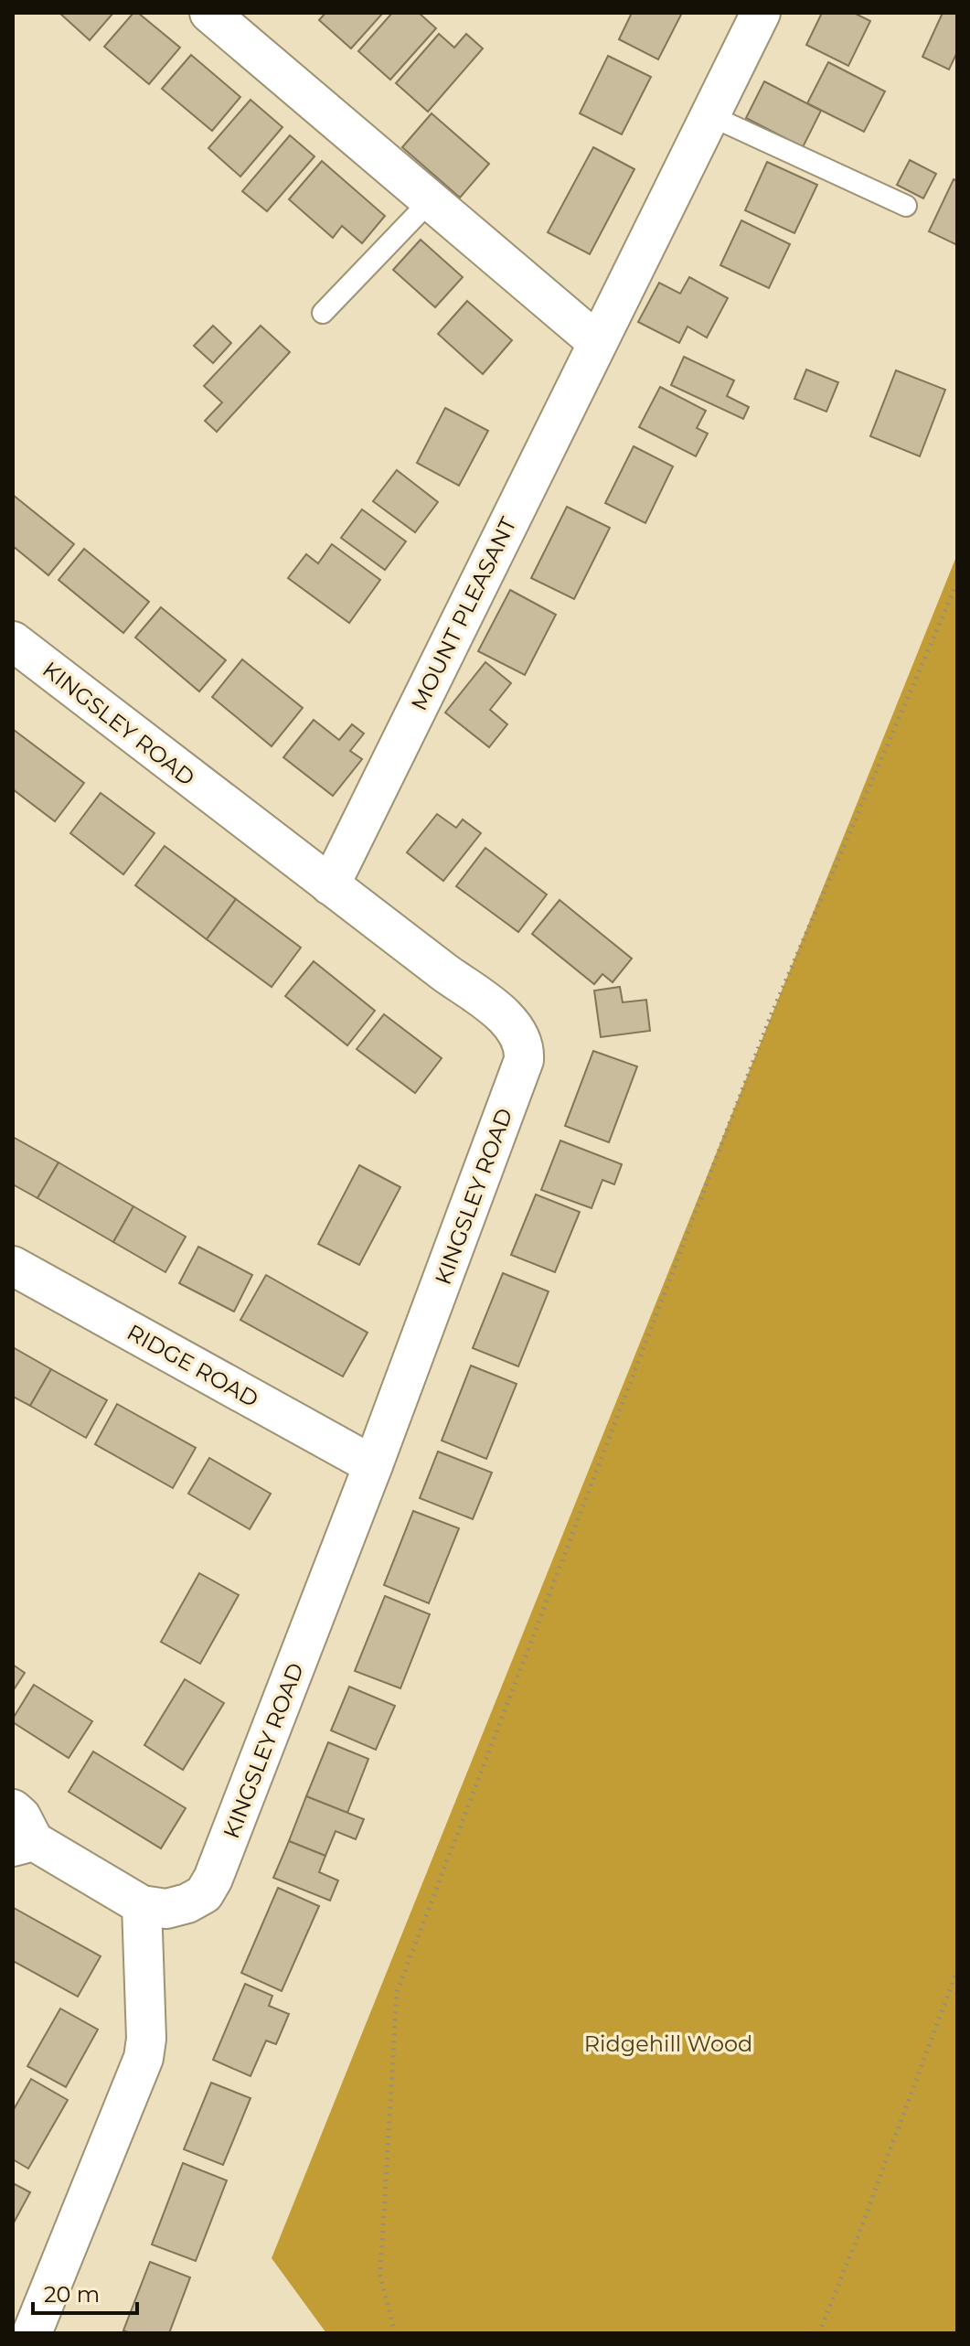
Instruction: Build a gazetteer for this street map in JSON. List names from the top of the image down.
{
  "streets": {
    "street": ["MOUNT PLEASANT", "KINGSLEY ROAD", "RIDGE ROAD"]
  },
  "crossings": [
    ["MOUNT PLEASANT", "KINGSLEY ROAD"],
    ["KINGSLEY ROAD", "RIDGE ROAD"]
  ],
  "parks": ["Ridgehill Wood"],
  "scale_bar": "20 m"
}
